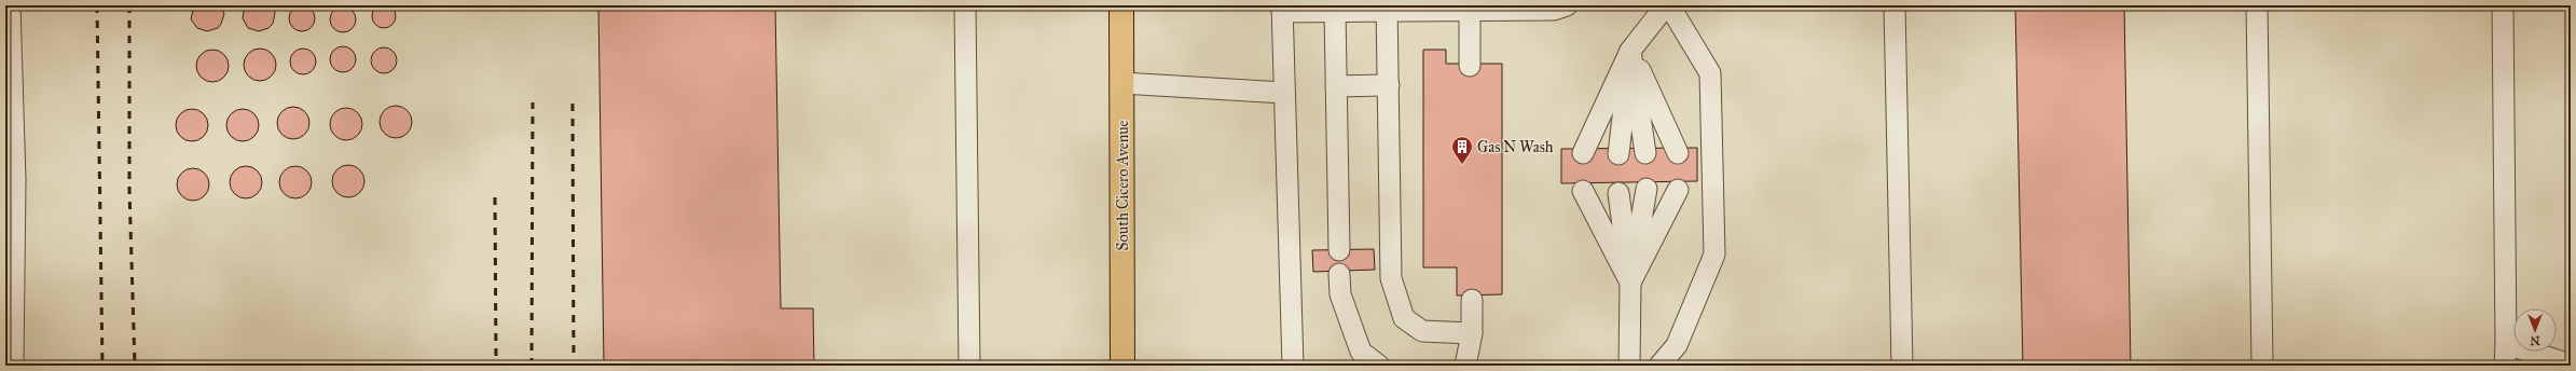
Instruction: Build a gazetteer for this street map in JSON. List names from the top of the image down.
{
  "streets": {
    "main road": ["South Cicero Avenue"]
  },
  "places": {
    "building": ["Gas N Wash"]
  },
  "north": "bottom"
}
